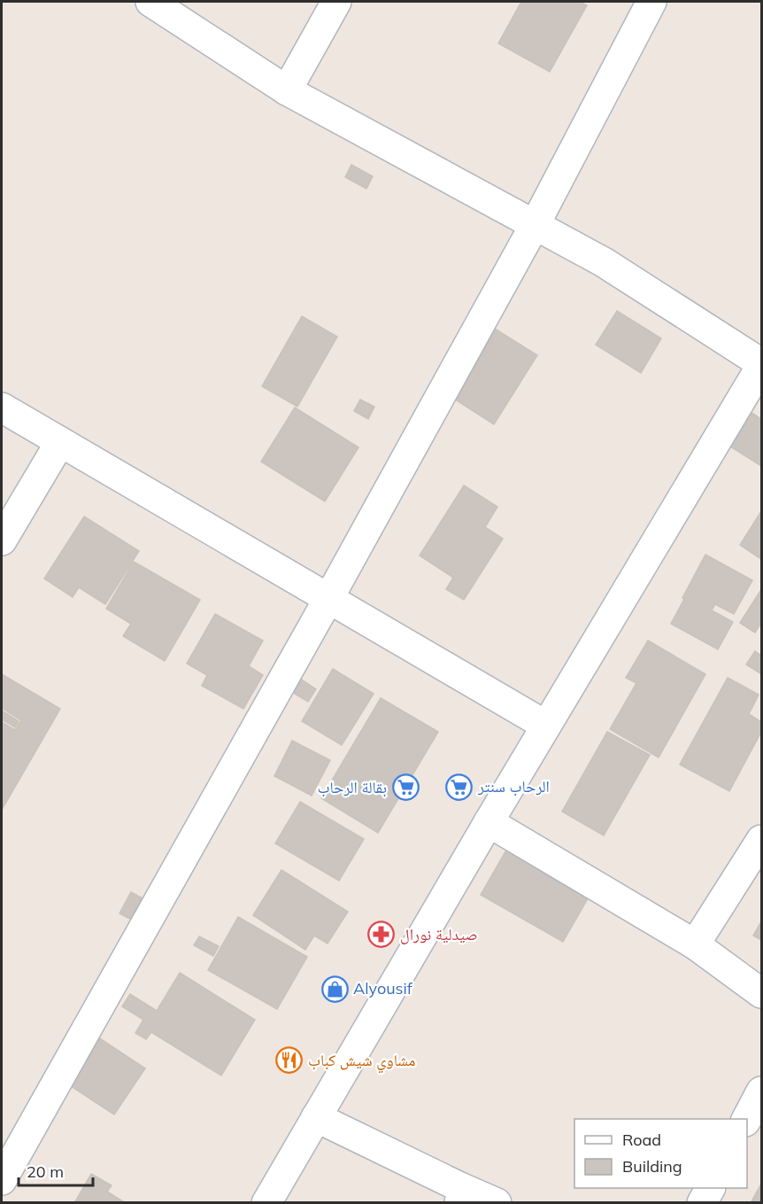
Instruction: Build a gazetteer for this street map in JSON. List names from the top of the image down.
{
  "places": {
    "supermarket": ["الرحاب سنتر", "بقالة الرحاب"],
    "pharmacy": ["صيدلية نورال"],
    "shop": ["Alyousif"],
    "restaurant": ["مشاوي شيش كباب"]
  },
  "legend": ["Road", "Building"],
  "scale_bar": "20 m"
}
